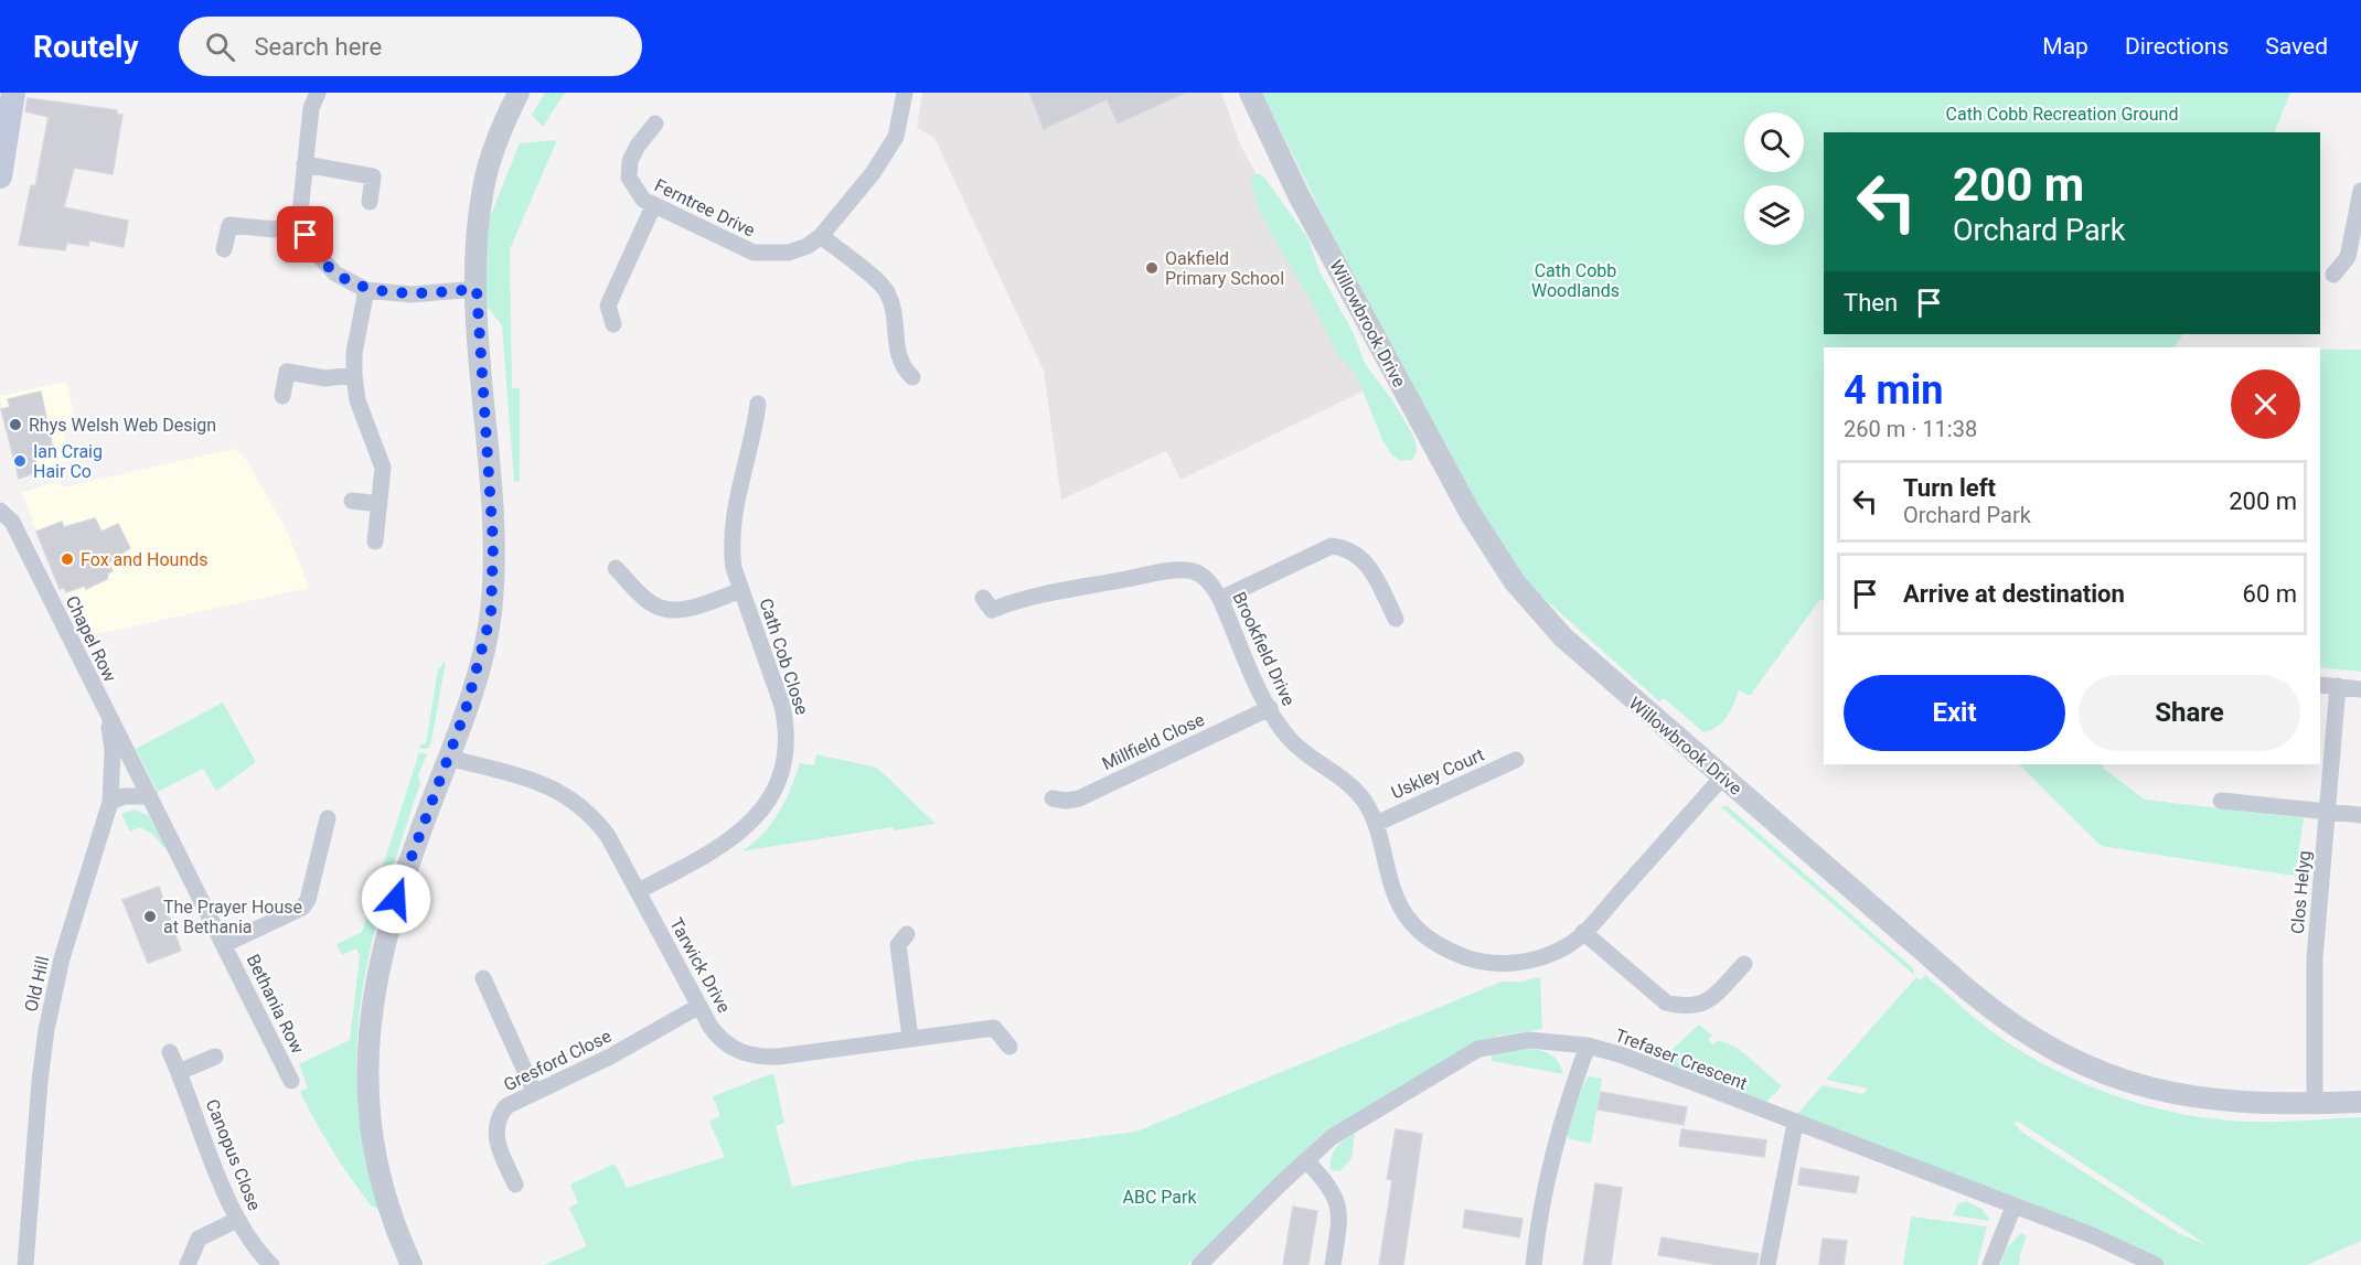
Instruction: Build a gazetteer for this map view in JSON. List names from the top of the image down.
{
  "streets": {
    "street": [
      "Ferntree Drive",
      "Willowbrook Drive",
      "Chapel Row",
      "Brookfield Drive",
      "Cath Cob Close",
      "Millfield Close",
      "Uskley Court",
      "Clos Helyg",
      "Tarwick Drive",
      "Old Hill",
      "Bethania Row",
      "Trefaser Crescent",
      "Gresford Close",
      "Canopus Close"
    ]
  },
  "crossings": [
    ["Willowbrook Drive", "Brookfield Drive"],
    ["Willowbrook Drive", "Clos Helyg"],
    ["Chapel Row", "Old Hill"],
    ["Chapel Row", "Bethania Row"],
    ["Brookfield Drive", "Millfield Close"],
    ["Brookfield Drive", "Uskley Court"],
    ["Cath Cob Close", "Tarwick Drive"],
    ["Tarwick Drive", "Gresford Close"],
    ["Old Hill", "Bethania Row"]
  ],
  "parks": ["Cath Cobb Recreation Ground", "Cath Cobb Woodlands", "ABC Park"],
  "places": [
    "Oakfield Primary School",
    "Rhys Welsh Web Design",
    "Ian Craig Hair Co",
    "Fox and Hounds",
    "The Prayer House at Bethania"
  ],
  "page": {
    "header": "Routely",
    "search": "Search here",
    "nav": ["Map", "Directions", "Saved"],
    "turn": ["200 m", "Orchard Park"],
    "then": "Then",
    "heading": ["4 min", "260 m · 11:38"],
    "list": [
      {
        "name": "Turn left",
        "note": "Orchard Park",
        "value": "200 m"
      },
      {
        "name": "Arrive at destination",
        "value": "60 m"
      }
    ],
    "buttons": ["Exit", "Share"]
  }
}
